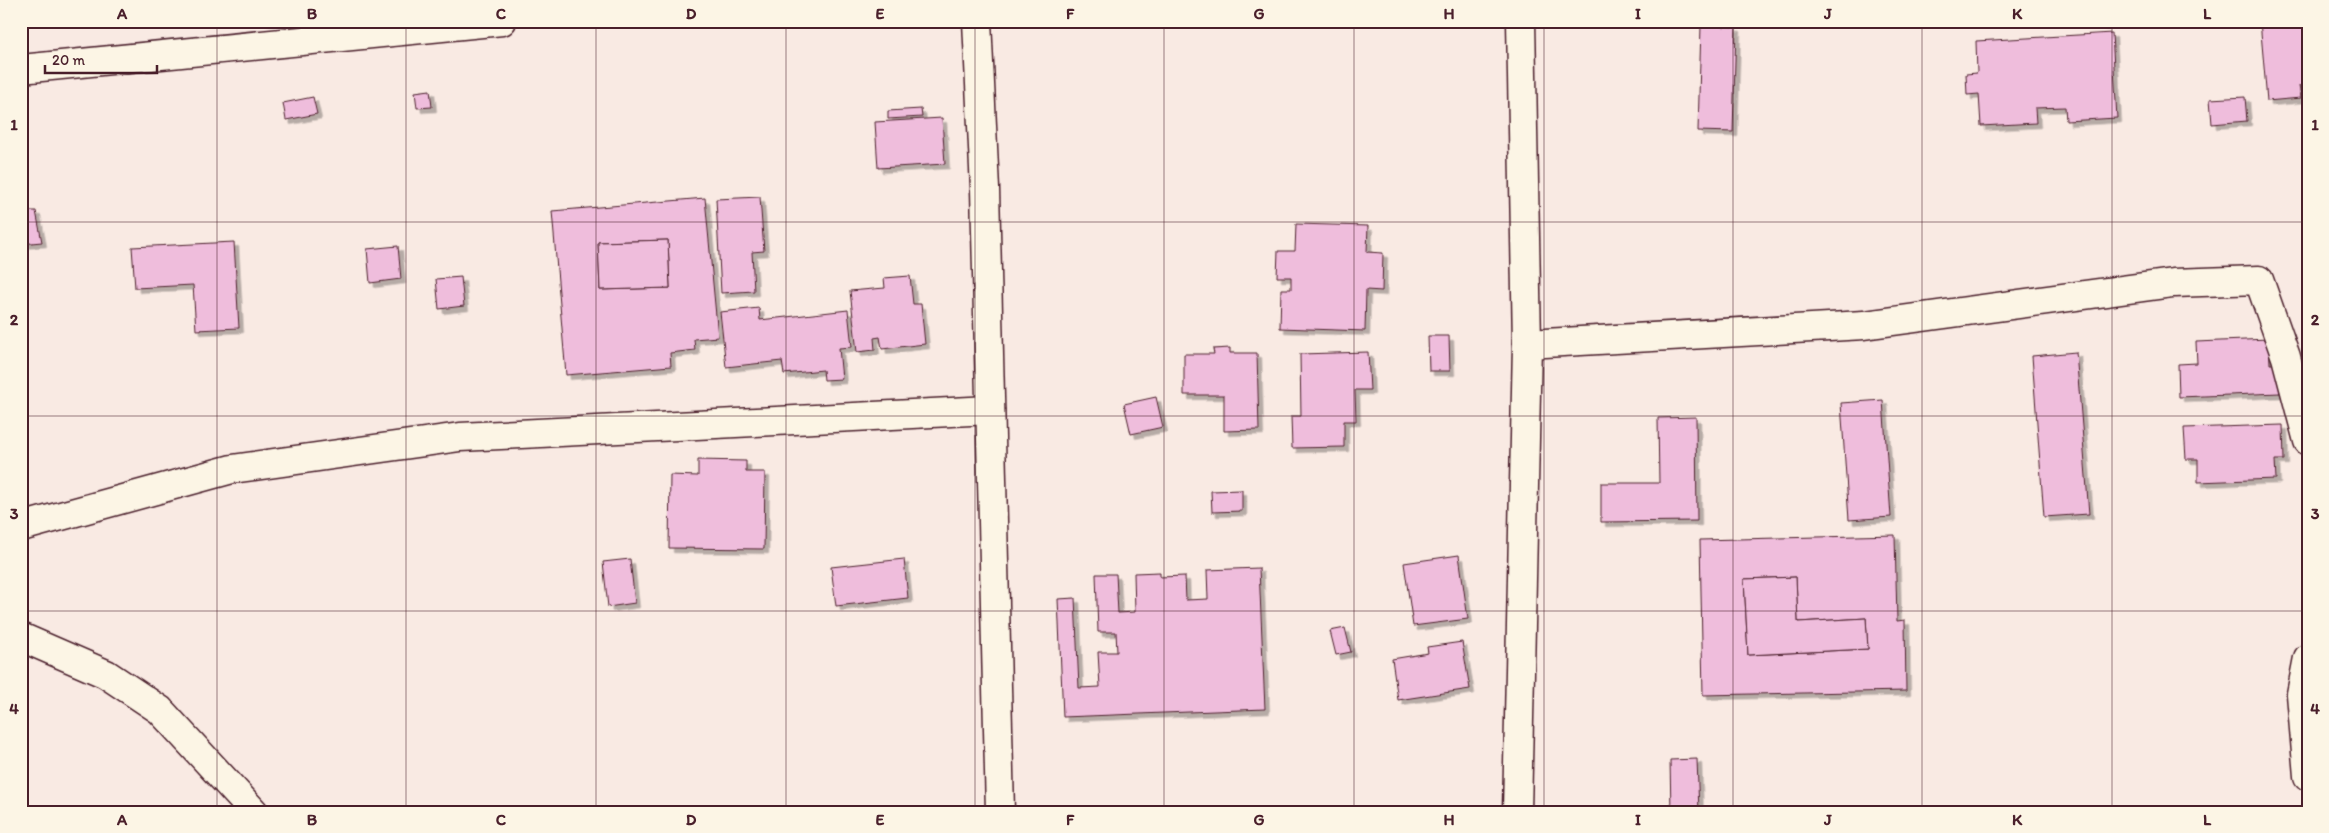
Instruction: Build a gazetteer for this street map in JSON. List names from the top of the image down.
{
  "scale_bar": "20 m",
  "grid": {
    "columns": [
      "A",
      "B",
      "C",
      "D",
      "E",
      "F",
      "G",
      "H",
      "I",
      "J",
      "K",
      "L"
    ],
    "rows": [
      "1",
      "2",
      "3",
      "4"
    ]
  }
}
